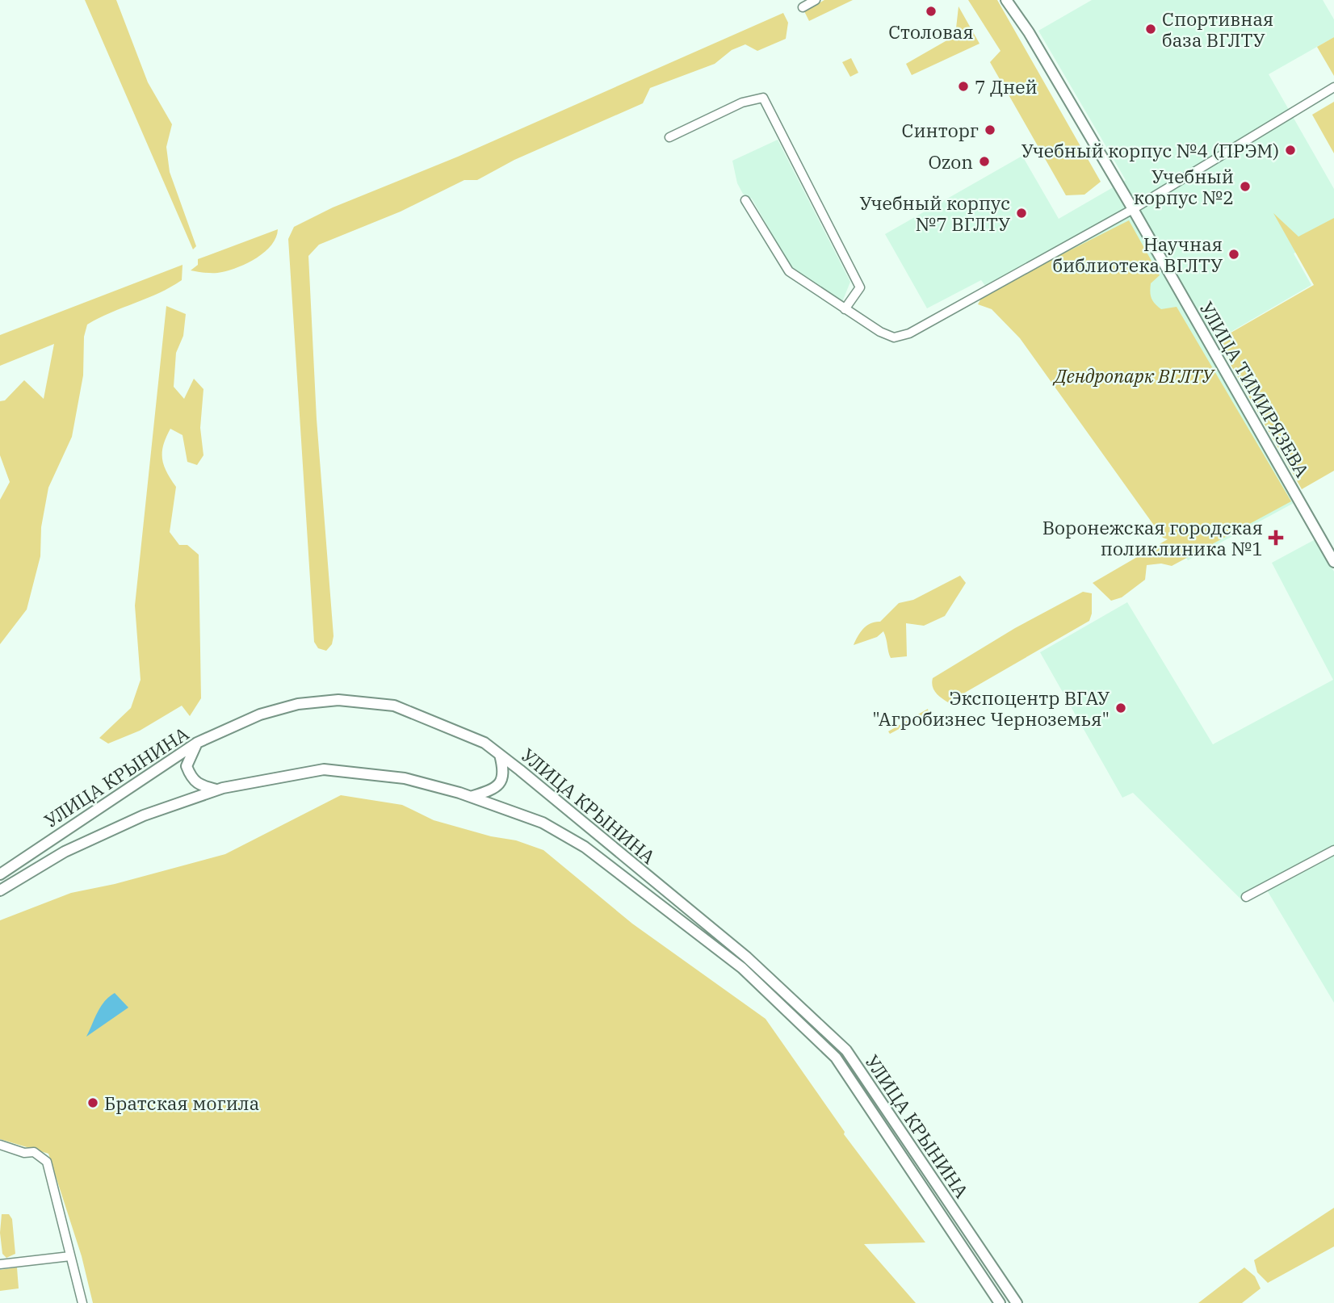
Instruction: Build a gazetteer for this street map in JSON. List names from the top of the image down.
{
  "streets": {
    "main road": ["УЛИЦА ТИМИРЯЗЕВА", "УЛИЦА КРЫНИНА"]
  },
  "parks": ["Дендропарк ВГЛТУ"],
  "places": {
    "other": [
      "Столовая",
      "Спортивная база ВГЛТУ",
      "7 Дней",
      "Синторг",
      "Учебный корпус №4 (ПРЭМ)",
      "Ozon",
      "Учебный корпус №2",
      "Учебный корпус №7 ВГЛТУ",
      "Научная библиотека ВГЛТУ",
      "Экспоцентр ВГАУ \"Агробизнес Черноземья\"",
      "Братская могила"
    ],
    "health": ["Воронежская городская поликлиника №1"]
  }
}
